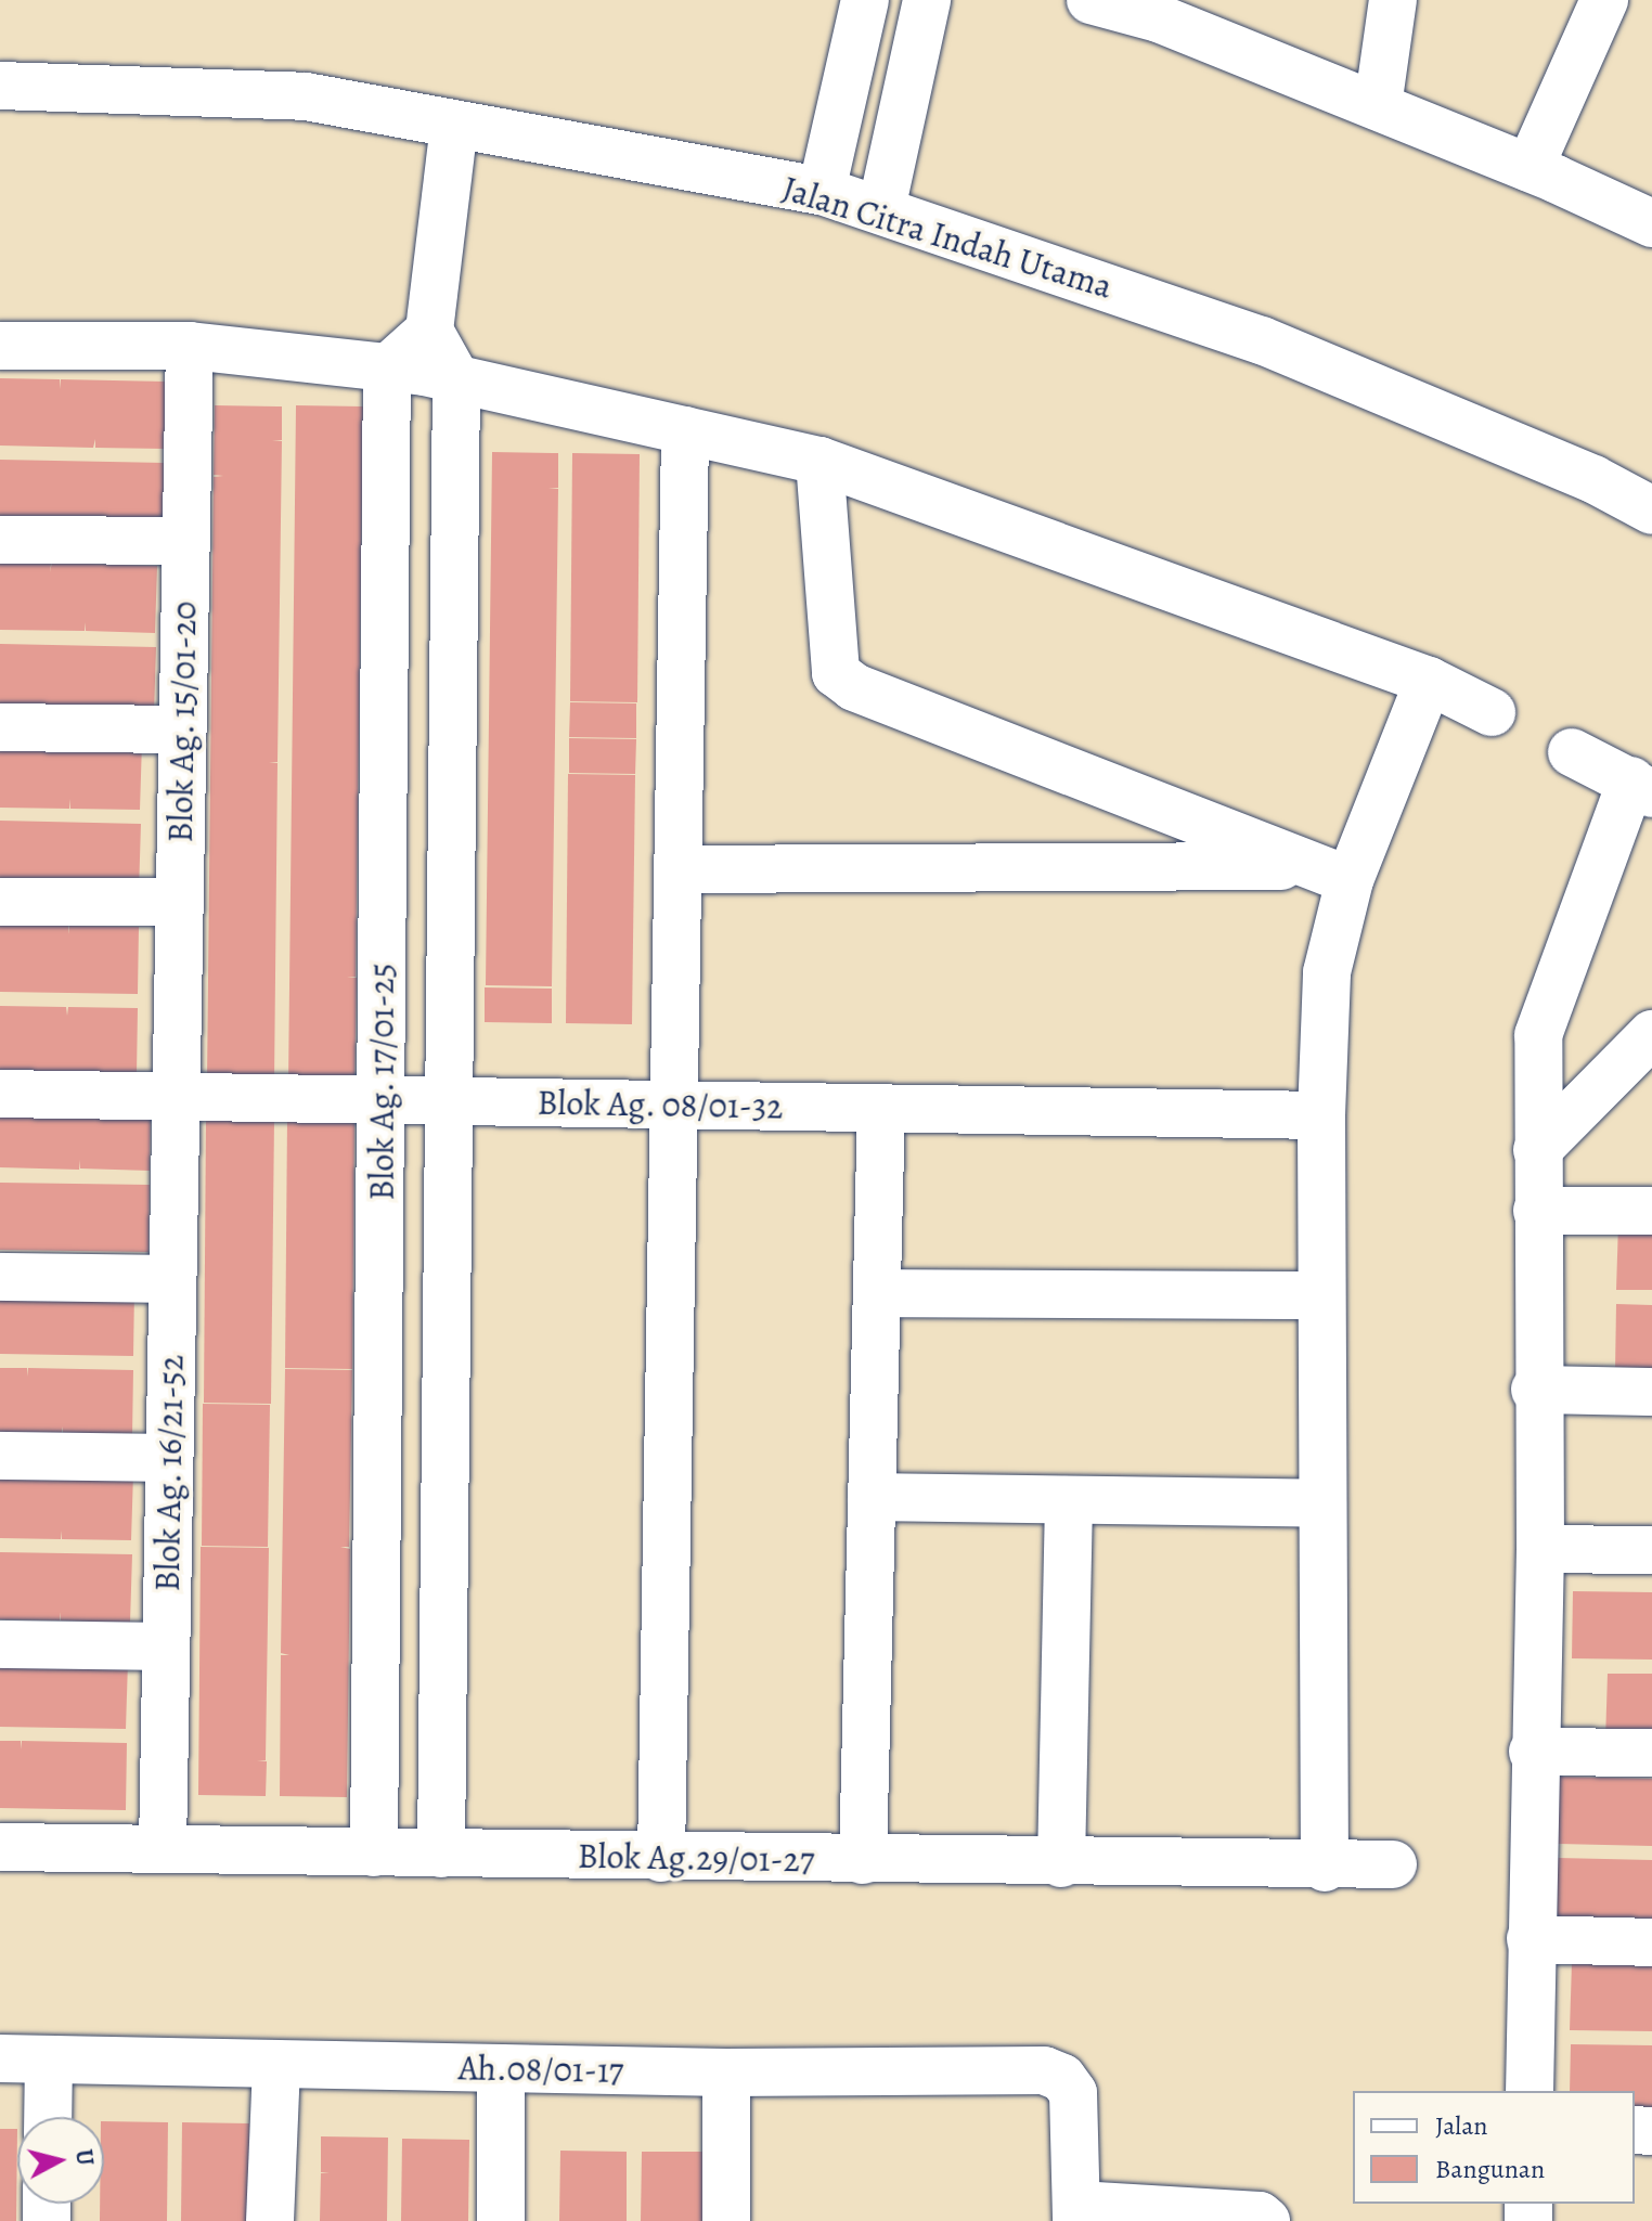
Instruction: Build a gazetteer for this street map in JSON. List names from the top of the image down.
{
  "streets": {
    "street": [
      "Jalan Citra Indah Utama",
      "Blok Ag. 15/01-20",
      "Blok Ag. 17/01-25",
      "Blok Ag. 08/01-32",
      "Blok Ag. 16/21-52",
      "Blok Ag.29/01-27",
      "Ah.08/01-17"
    ]
  },
  "crossings": [
    ["Blok Ag. 15/01-20", "Blok Ag. 08/01-32"],
    ["Blok Ag. 15/01-20", "Blok Ag. 16/21-52"],
    ["Blok Ag. 17/01-25", "Blok Ag. 08/01-32"],
    ["Blok Ag. 17/01-25", "Blok Ag.29/01-27"],
    ["Blok Ag. 08/01-32", "Blok Ag. 16/21-52"],
    ["Blok Ag. 16/21-52", "Blok Ag.29/01-27"]
  ],
  "legend": ["Jalan", "Bangunan"],
  "north": "right"
}
